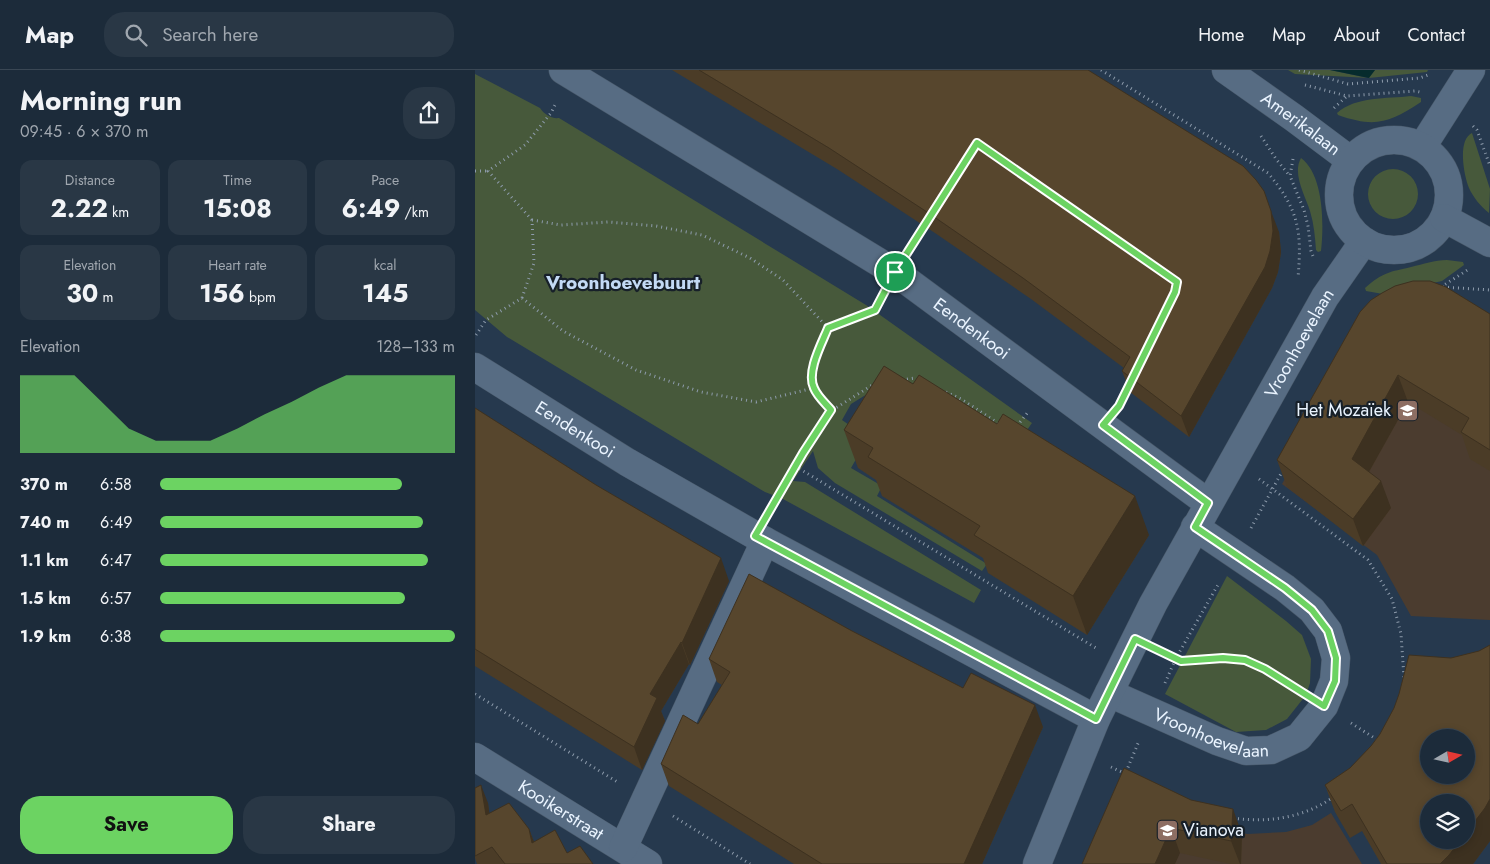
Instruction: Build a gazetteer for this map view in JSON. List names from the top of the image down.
{
  "streets": {
    "street": [
      "Amerikalaan",
      "Eendenkooi",
      "Vroonhoevelaan",
      "Kooikerstraat"
    ]
  },
  "crossings": [
    ["Amerikalaan", "Vroonhoevelaan"],
    ["Eendenkooi", "Vroonhoevelaan"]
  ],
  "districts": ["Vroonhoevebuurt"],
  "places": {
    "school or university": ["Het Mozaïek", "Vianova"]
  },
  "north": "right",
  "page": {
    "header": "Map",
    "search": "Search here",
    "nav": [
      "Home",
      "Map",
      "About",
      "Contact"
    ],
    "heading": ["Morning run", "09:45 · 6 × 370 m"],
    "stats": [
      ["Distance", "2.22 km"],
      ["Time", "15:08"],
      ["Pace", "6:49 /km"],
      ["Elevation", "30 m"],
      ["Heart rate", "156 bpm"],
      ["kcal", "145"]
    ],
    "chart": ["Elevation", "128–133 m"],
    "list": [
      {
        "name": "370 m",
        "note": "6:58"
      },
      {
        "name": "740 m",
        "note": "6:49"
      },
      {
        "name": "1.1 km",
        "note": "6:47"
      },
      {
        "name": "1.5 km",
        "note": "6:57"
      },
      {
        "name": "1.9 km",
        "note": "6:38"
      }
    ],
    "buttons": ["Save", "Share"]
  }
}
